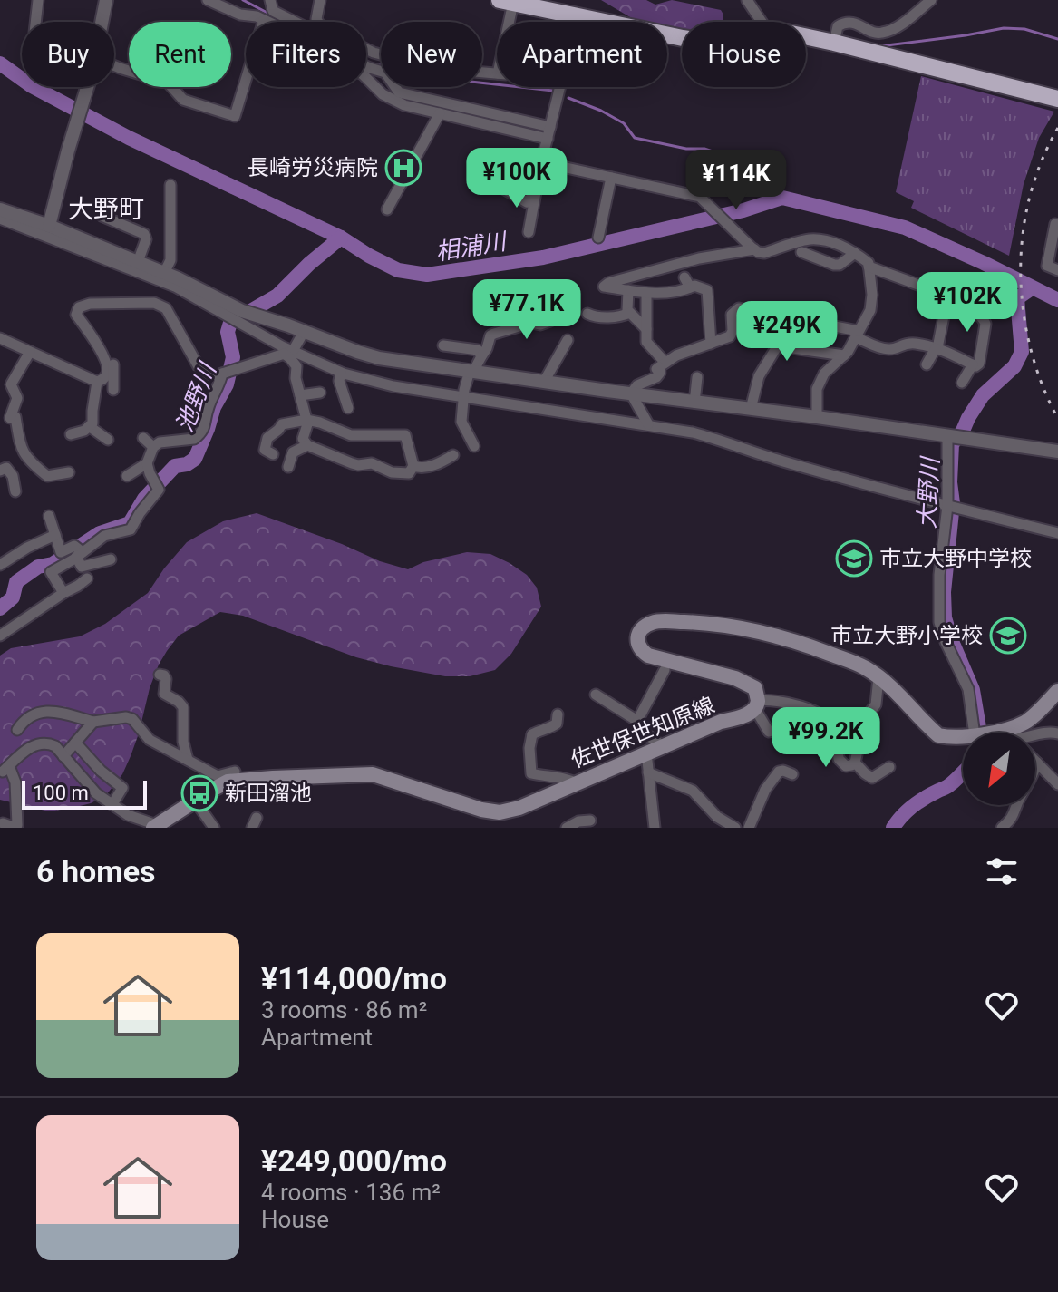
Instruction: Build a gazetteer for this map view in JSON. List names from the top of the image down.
{
  "streets": {
    "main road": ["佐世保世知原線"]
  },
  "districts": ["大野町"],
  "water": ["相浦川", "池野川", "大野川"],
  "places": {
    "hospital": ["長崎労災病院"],
    "school or university": ["市立大野中学校", "市立大野小学校"],
    "bus stop": ["新田溜池"]
  },
  "scale_bar": "100 m",
  "north": "bottom left",
  "page": {
    "chip": [
      "Buy",
      "Rent",
      "Filters",
      "New",
      "Apartment",
      "House"
    ],
    "price": [
      "¥100K",
      "¥114K",
      "¥102K",
      "¥77.1K",
      "¥249K",
      "¥99.2K"
    ],
    "scale": "100 m",
    "heading": "6 homes",
    "list": [
      {
        "name": "¥114,000/mo",
        "note": "3 rooms · 86 m² · Apartment"
      },
      {
        "name": "¥249,000/mo",
        "note": "4 rooms · 136 m² · House"
      }
    ]
  }
}
